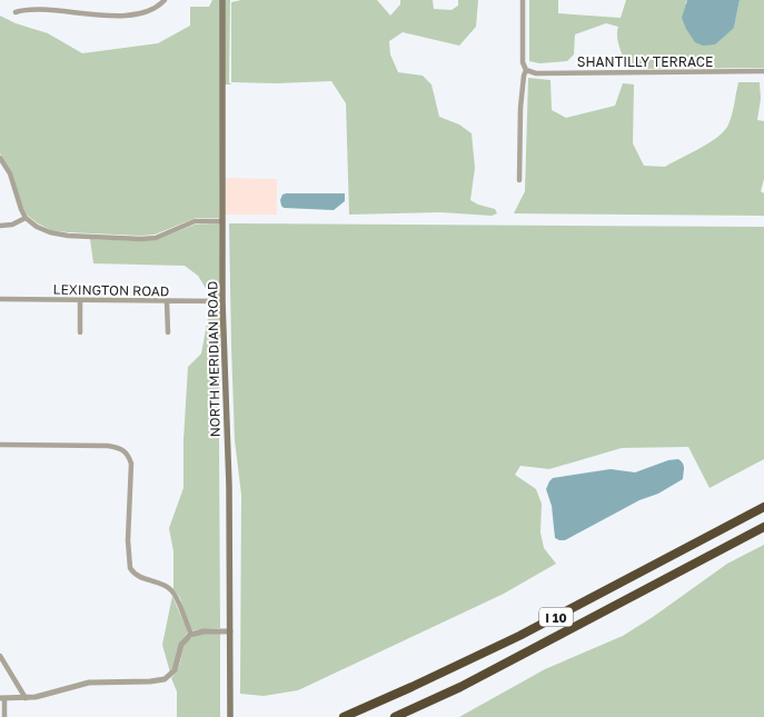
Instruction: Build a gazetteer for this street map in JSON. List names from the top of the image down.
{
  "streets": {
    "highway": ["I 10"],
    "main road": ["NORTH MERIDIAN ROAD"],
    "street": ["SHANTILLY TERRACE", "LEXINGTON ROAD"]
  },
  "crossings": [
    ["LEXINGTON ROAD", "NORTH MERIDIAN ROAD"]
  ]
}
